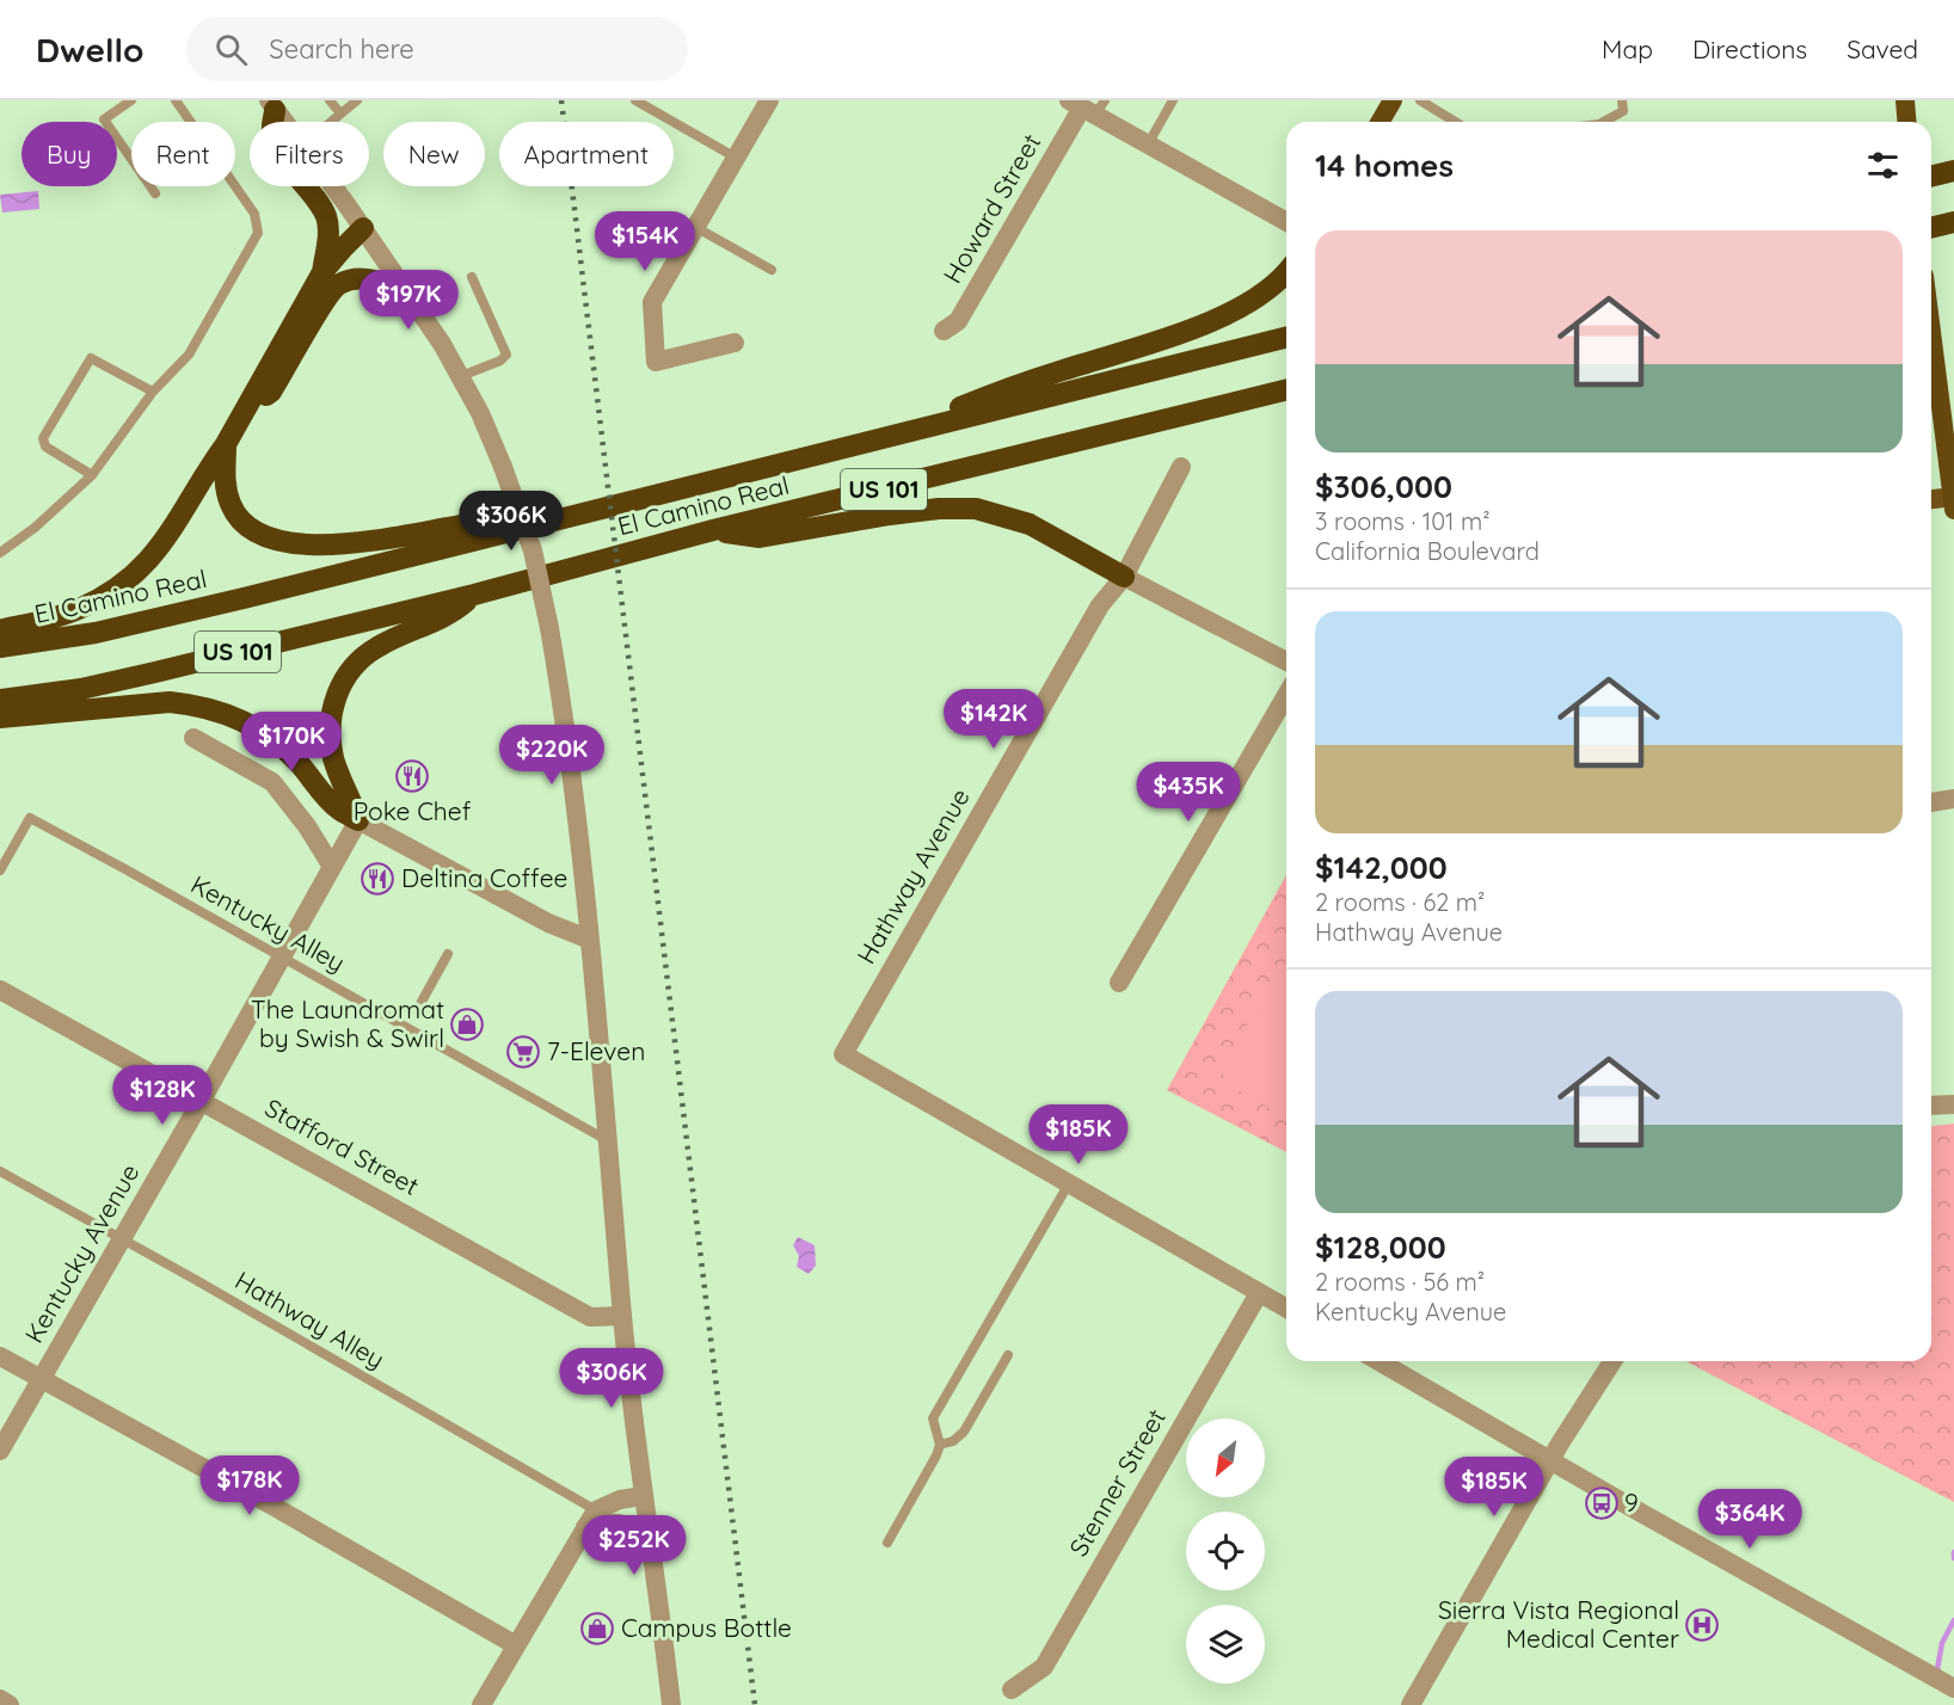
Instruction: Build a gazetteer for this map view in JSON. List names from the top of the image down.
{
  "streets": {
    "highway": ["US 101", "El Camino Real"],
    "street": [
      "Howard Street",
      "Hathway Avenue",
      "Stafford Street",
      "Kentucky Avenue",
      "Stenner Street"
    ],
    "lane": ["Kentucky Alley", "Hathway Alley"]
  },
  "crossings": [
    ["Kentucky Alley", "Kentucky Avenue"],
    ["Stafford Street", "Kentucky Avenue"],
    ["Kentucky Avenue", "Hathway Alley"]
  ],
  "places": {
    "restaurant": ["Poke Chef", "Deltina Coffee"],
    "shop": ["The Laundromat by Swish & Swirl", "Campus Bottle"],
    "supermarket": ["7-Eleven"],
    "bus stop": ["9"],
    "hospital": ["Sierra Vista Regional Medical Center"]
  },
  "north": "bottom left",
  "page": {
    "header": "Dwello",
    "search": "Search here",
    "nav": ["Map", "Directions", "Saved"],
    "chip": [
      "Buy",
      "Rent",
      "Filters",
      "New",
      "Apartment"
    ],
    "heading": "14 homes",
    "list": [
      {
        "name": "$306,000",
        "note": "3 rooms · 101 m² · California Boulevard"
      },
      {
        "name": "$142,000",
        "note": "2 rooms · 62 m² · Hathway Avenue"
      },
      {
        "name": "$128,000",
        "note": "2 rooms · 56 m² · Kentucky Avenue"
      }
    ],
    "price": [
      "$154K",
      "$197K",
      "$306K",
      "$142K",
      "$170K",
      "$220K",
      "$435K",
      "$128K",
      "$185K",
      "$306K",
      "$178K",
      "$185K",
      "$364K",
      "$252K"
    ]
  }
}
